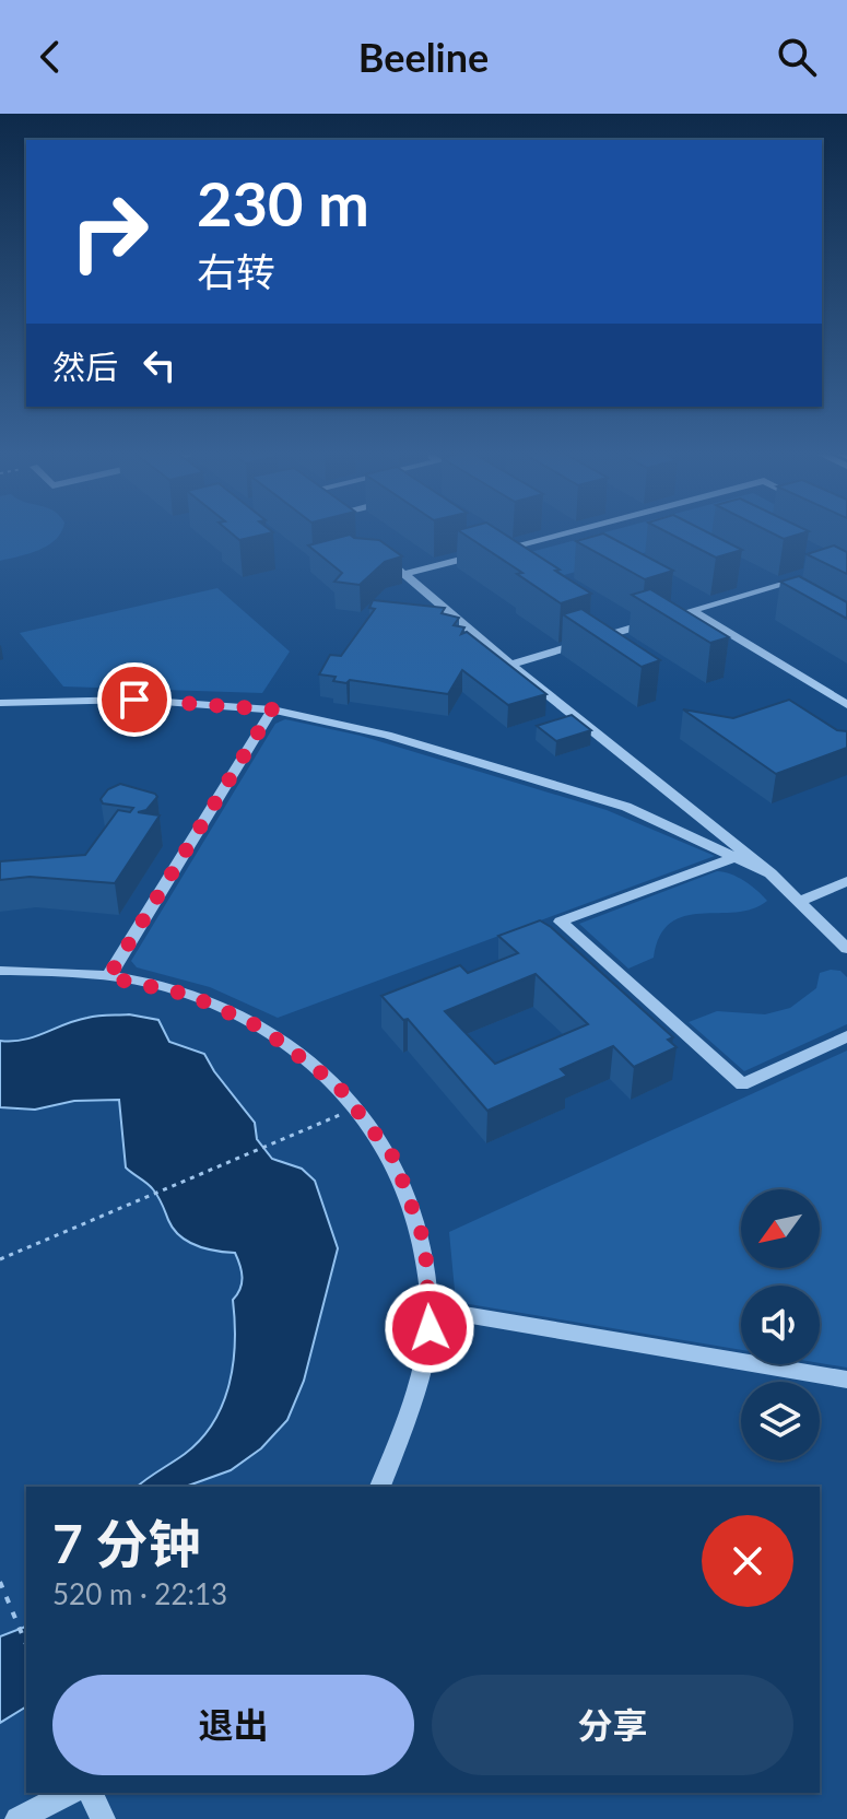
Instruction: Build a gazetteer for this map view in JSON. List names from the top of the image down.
{
  "north": "bottom left",
  "page": {
    "header": "Beeline",
    "turn": ["230 m", "右转"],
    "then": "然后",
    "heading": ["7 分钟", "520 m · 22:13"],
    "buttons": ["退出", "分享"]
  }
}
